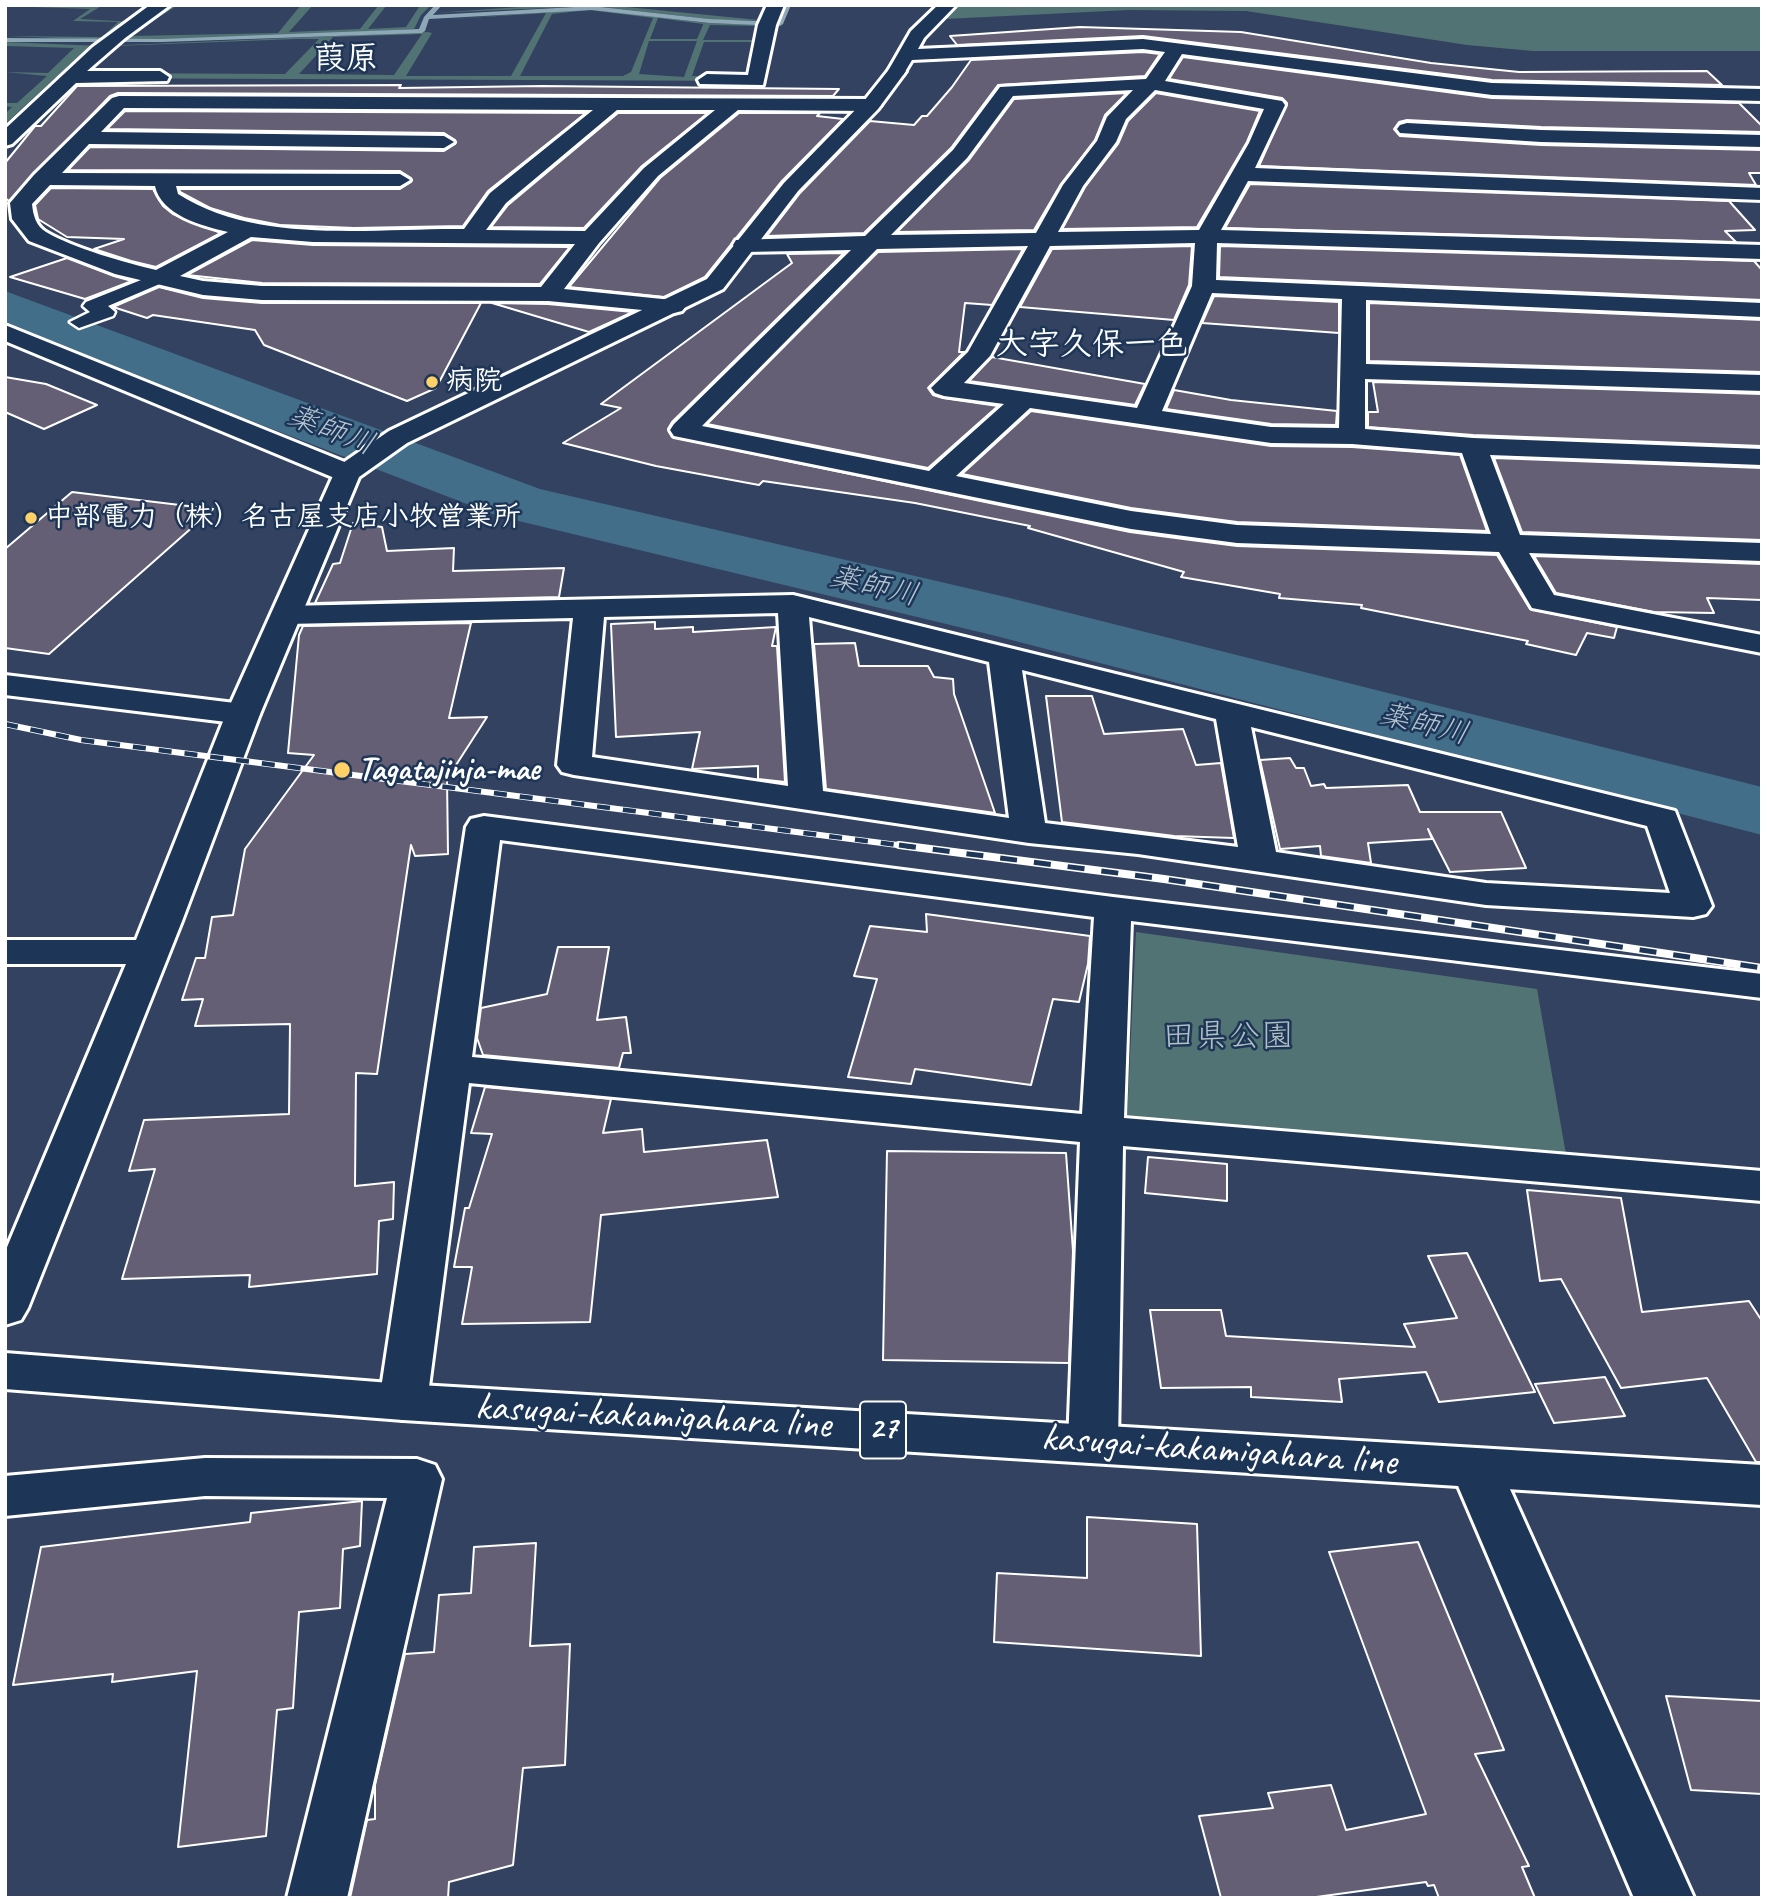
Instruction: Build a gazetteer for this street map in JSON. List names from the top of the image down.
{
  "streets": {
    "street": ["kasugai-kakamigahara line", "27"]
  },
  "districts": ["葭原", "大字久保一色"],
  "water": ["薬師川"],
  "parks": ["田県公園"],
  "places": ["病院", "中部電力（株）名古屋支店小牧営業所", "Tagatajinja-mae"]
}
